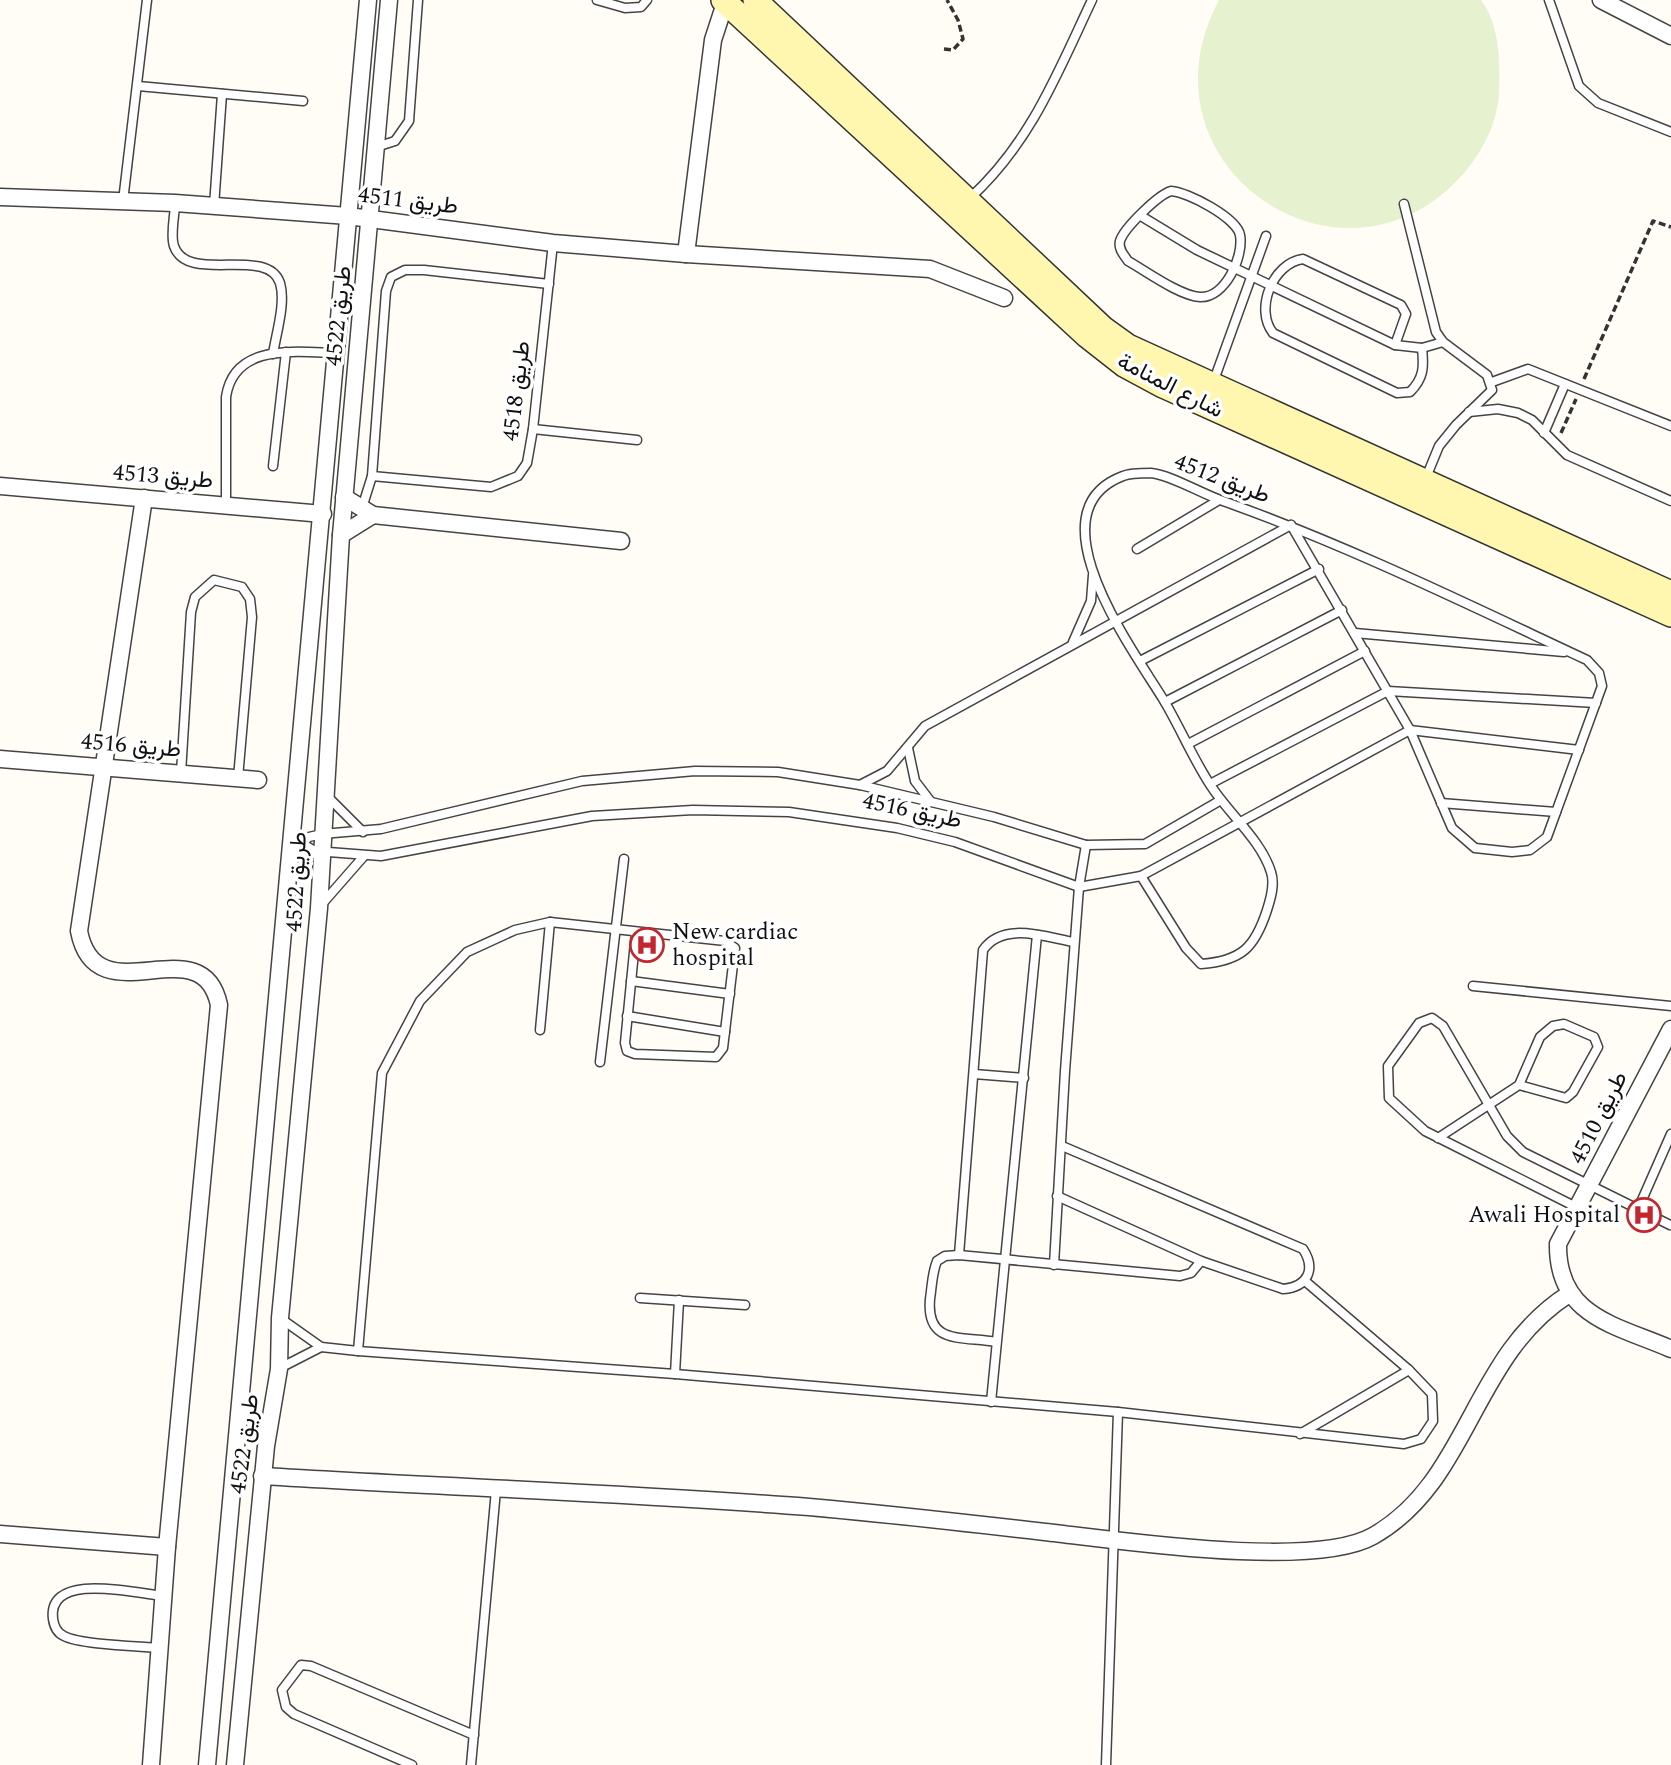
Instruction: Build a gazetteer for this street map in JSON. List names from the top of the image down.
{
  "streets": {
    "street": [
      "طريق 4511",
      "طريق 4522",
      "شارع المنامة",
      "طريق 4513",
      "طريق 4516",
      "طريق 4510"
    ],
    "lane": ["طريق 4518", "طريق 4512"]
  },
  "crossings": [
    ["طريق 4511", "طريق 4522"],
    ["طريق 4511", "طريق 4518"],
    ["طريق 4522", "طريق 4513"],
    ["طريق 4522", "طريق 4516"],
    ["طريق 4512", "طريق 4516"]
  ],
  "places": {
    "hospital": ["New cardiac hospital", "Awali Hospital"]
  }
}
